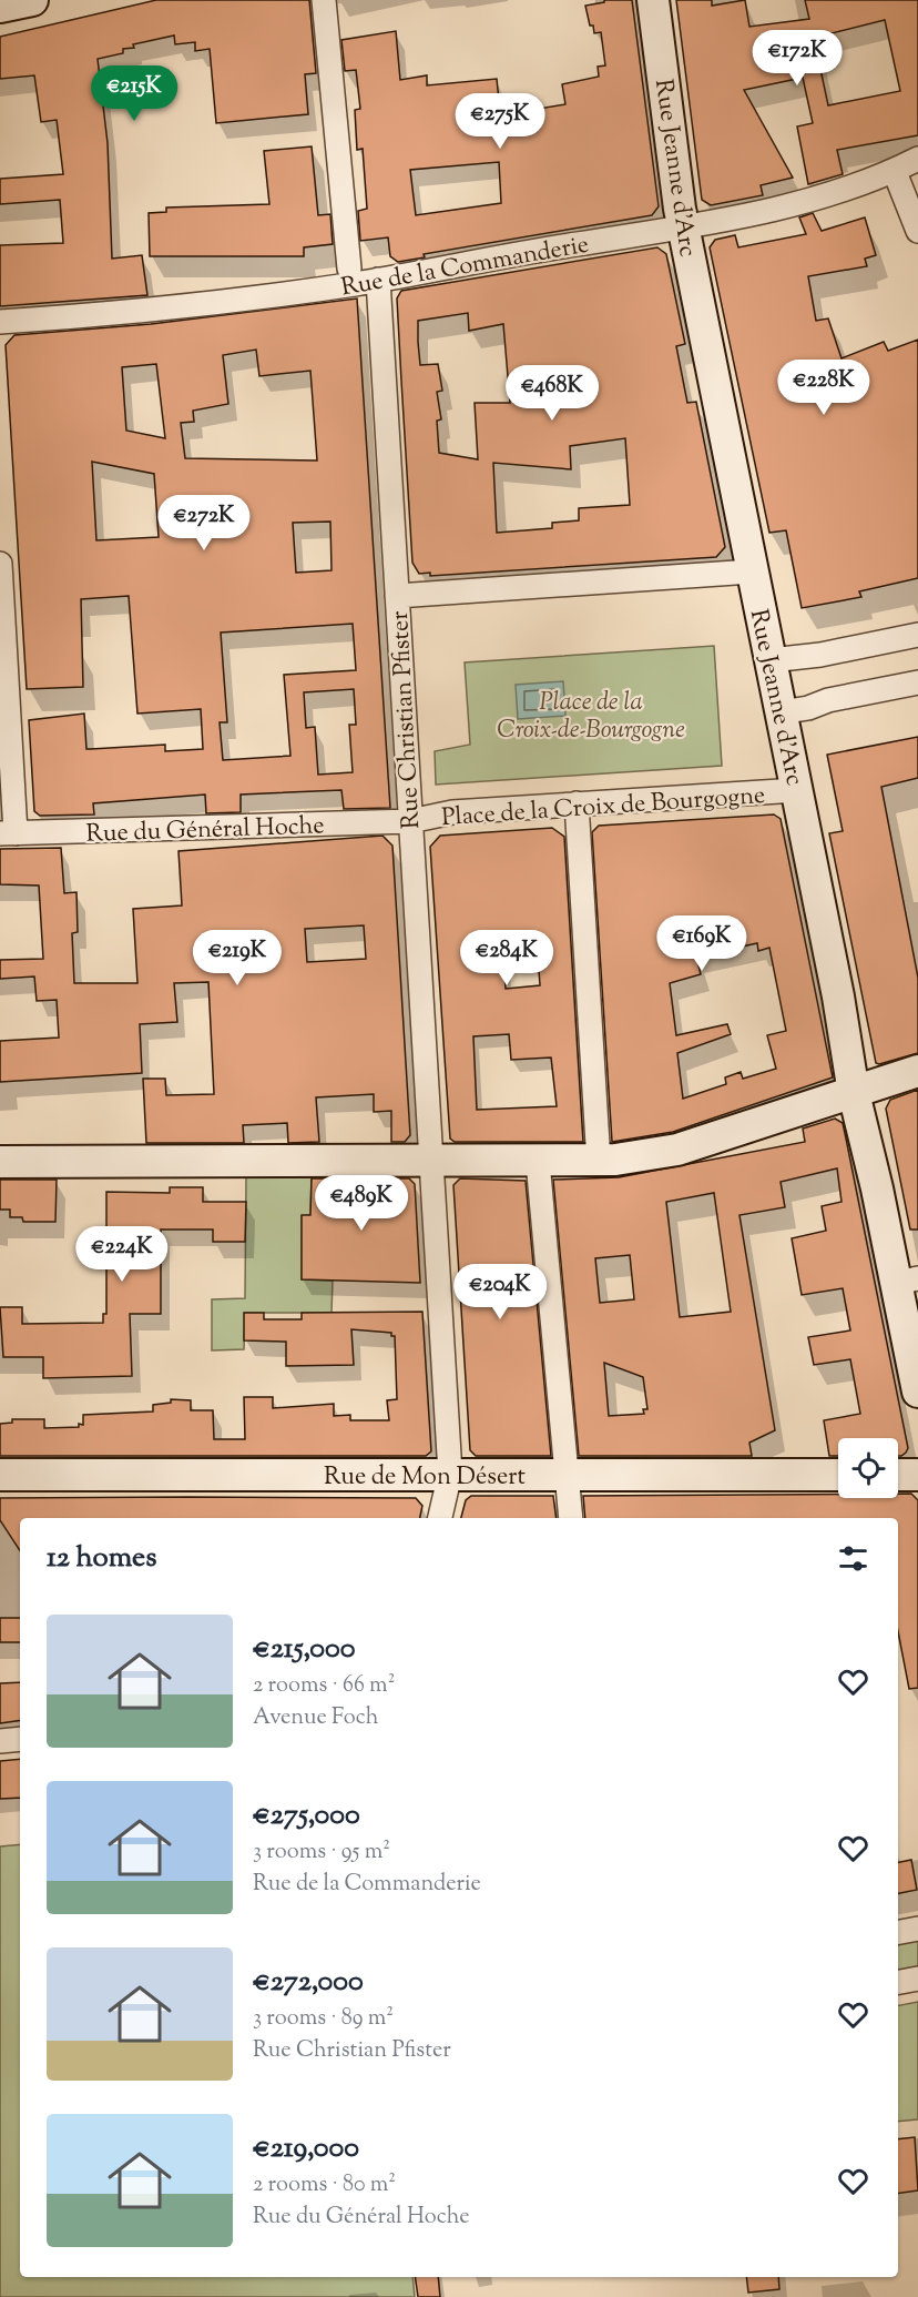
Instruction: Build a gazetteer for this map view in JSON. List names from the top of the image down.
{
  "streets": {
    "main road": ["Rue Jeanne d'Arc", "Rue de Mon Désert"],
    "street": [
      "Rue de la Commanderie",
      "Rue Christian Pfister",
      "Place de la Croix de Bourgogne",
      "Rue du Général Hoche"
    ]
  },
  "crossings": [
    ["Rue Jeanne d'Arc", "Rue de la Commanderie"],
    ["Rue Jeanne d'Arc", "Place de la Croix de Bourgogne"],
    ["Rue de la Commanderie", "Rue Christian Pfister"],
    ["Rue Christian Pfister", "Place de la Croix de Bourgogne"],
    ["Rue Christian Pfister", "Rue du Général Hoche"],
    ["Rue Christian Pfister", "Rue de Mon Désert"],
    ["Place de la Croix de Bourgogne", "Rue du Général Hoche"]
  ],
  "parks": ["Place de la Croix-de-Bourgogne"],
  "page": {
    "price": [
      "€172K",
      "€215K",
      "€275K",
      "€228K",
      "€468K",
      "€272K",
      "€169K",
      "€219K",
      "€284K",
      "€489K",
      "€224K",
      "€204K"
    ],
    "heading": "12 homes",
    "list": [
      {
        "name": "€215,000",
        "note": "2 rooms · 66 m² · Avenue Foch"
      },
      {
        "name": "€275,000",
        "note": "3 rooms · 95 m² · Rue de la Commanderie"
      },
      {
        "name": "€272,000",
        "note": "3 rooms · 89 m² · Rue Christian Pfister"
      },
      {
        "name": "€219,000",
        "note": "2 rooms · 80 m² · Rue du Général Hoche"
      }
    ]
  }
}
